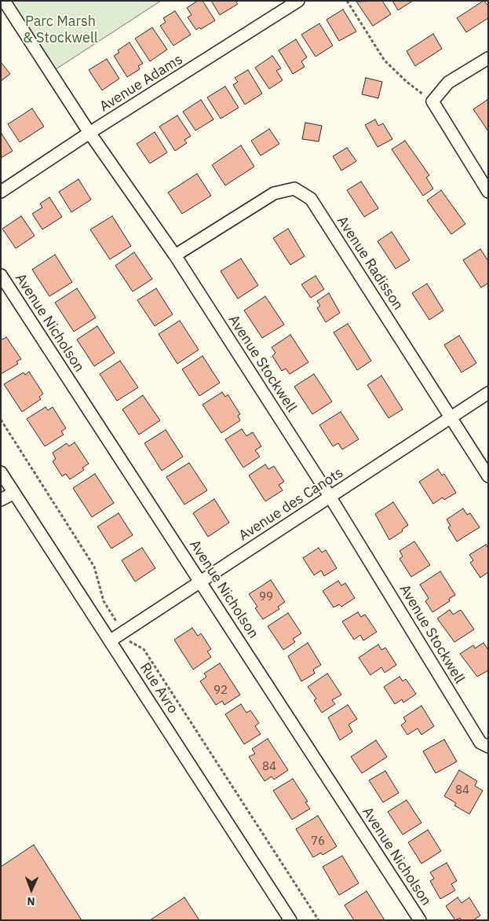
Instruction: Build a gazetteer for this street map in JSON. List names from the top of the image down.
{
  "streets": {
    "street": [
      "Avenue Adams",
      "Avenue Radisson",
      "Avenue Nicholson",
      "Avenue Stockwell",
      "Avenue des Canots",
      "Rue Avro"
    ]
  },
  "crossings": [
    ["Avenue Adams", "Avenue Stockwell"],
    ["Avenue Radisson", "Avenue Stockwell"],
    ["Avenue Radisson", "Avenue des Canots"],
    ["Avenue Nicholson", "Avenue des Canots"],
    ["Avenue Stockwell", "Avenue des Canots"],
    ["Avenue des Canots", "Rue Avro"]
  ],
  "parks": ["Parc Marsh & Stockwell"],
  "house_numbers": [
    "99",
    "92",
    "84",
    "84",
    "76"
  ],
  "north": "bottom"
}
